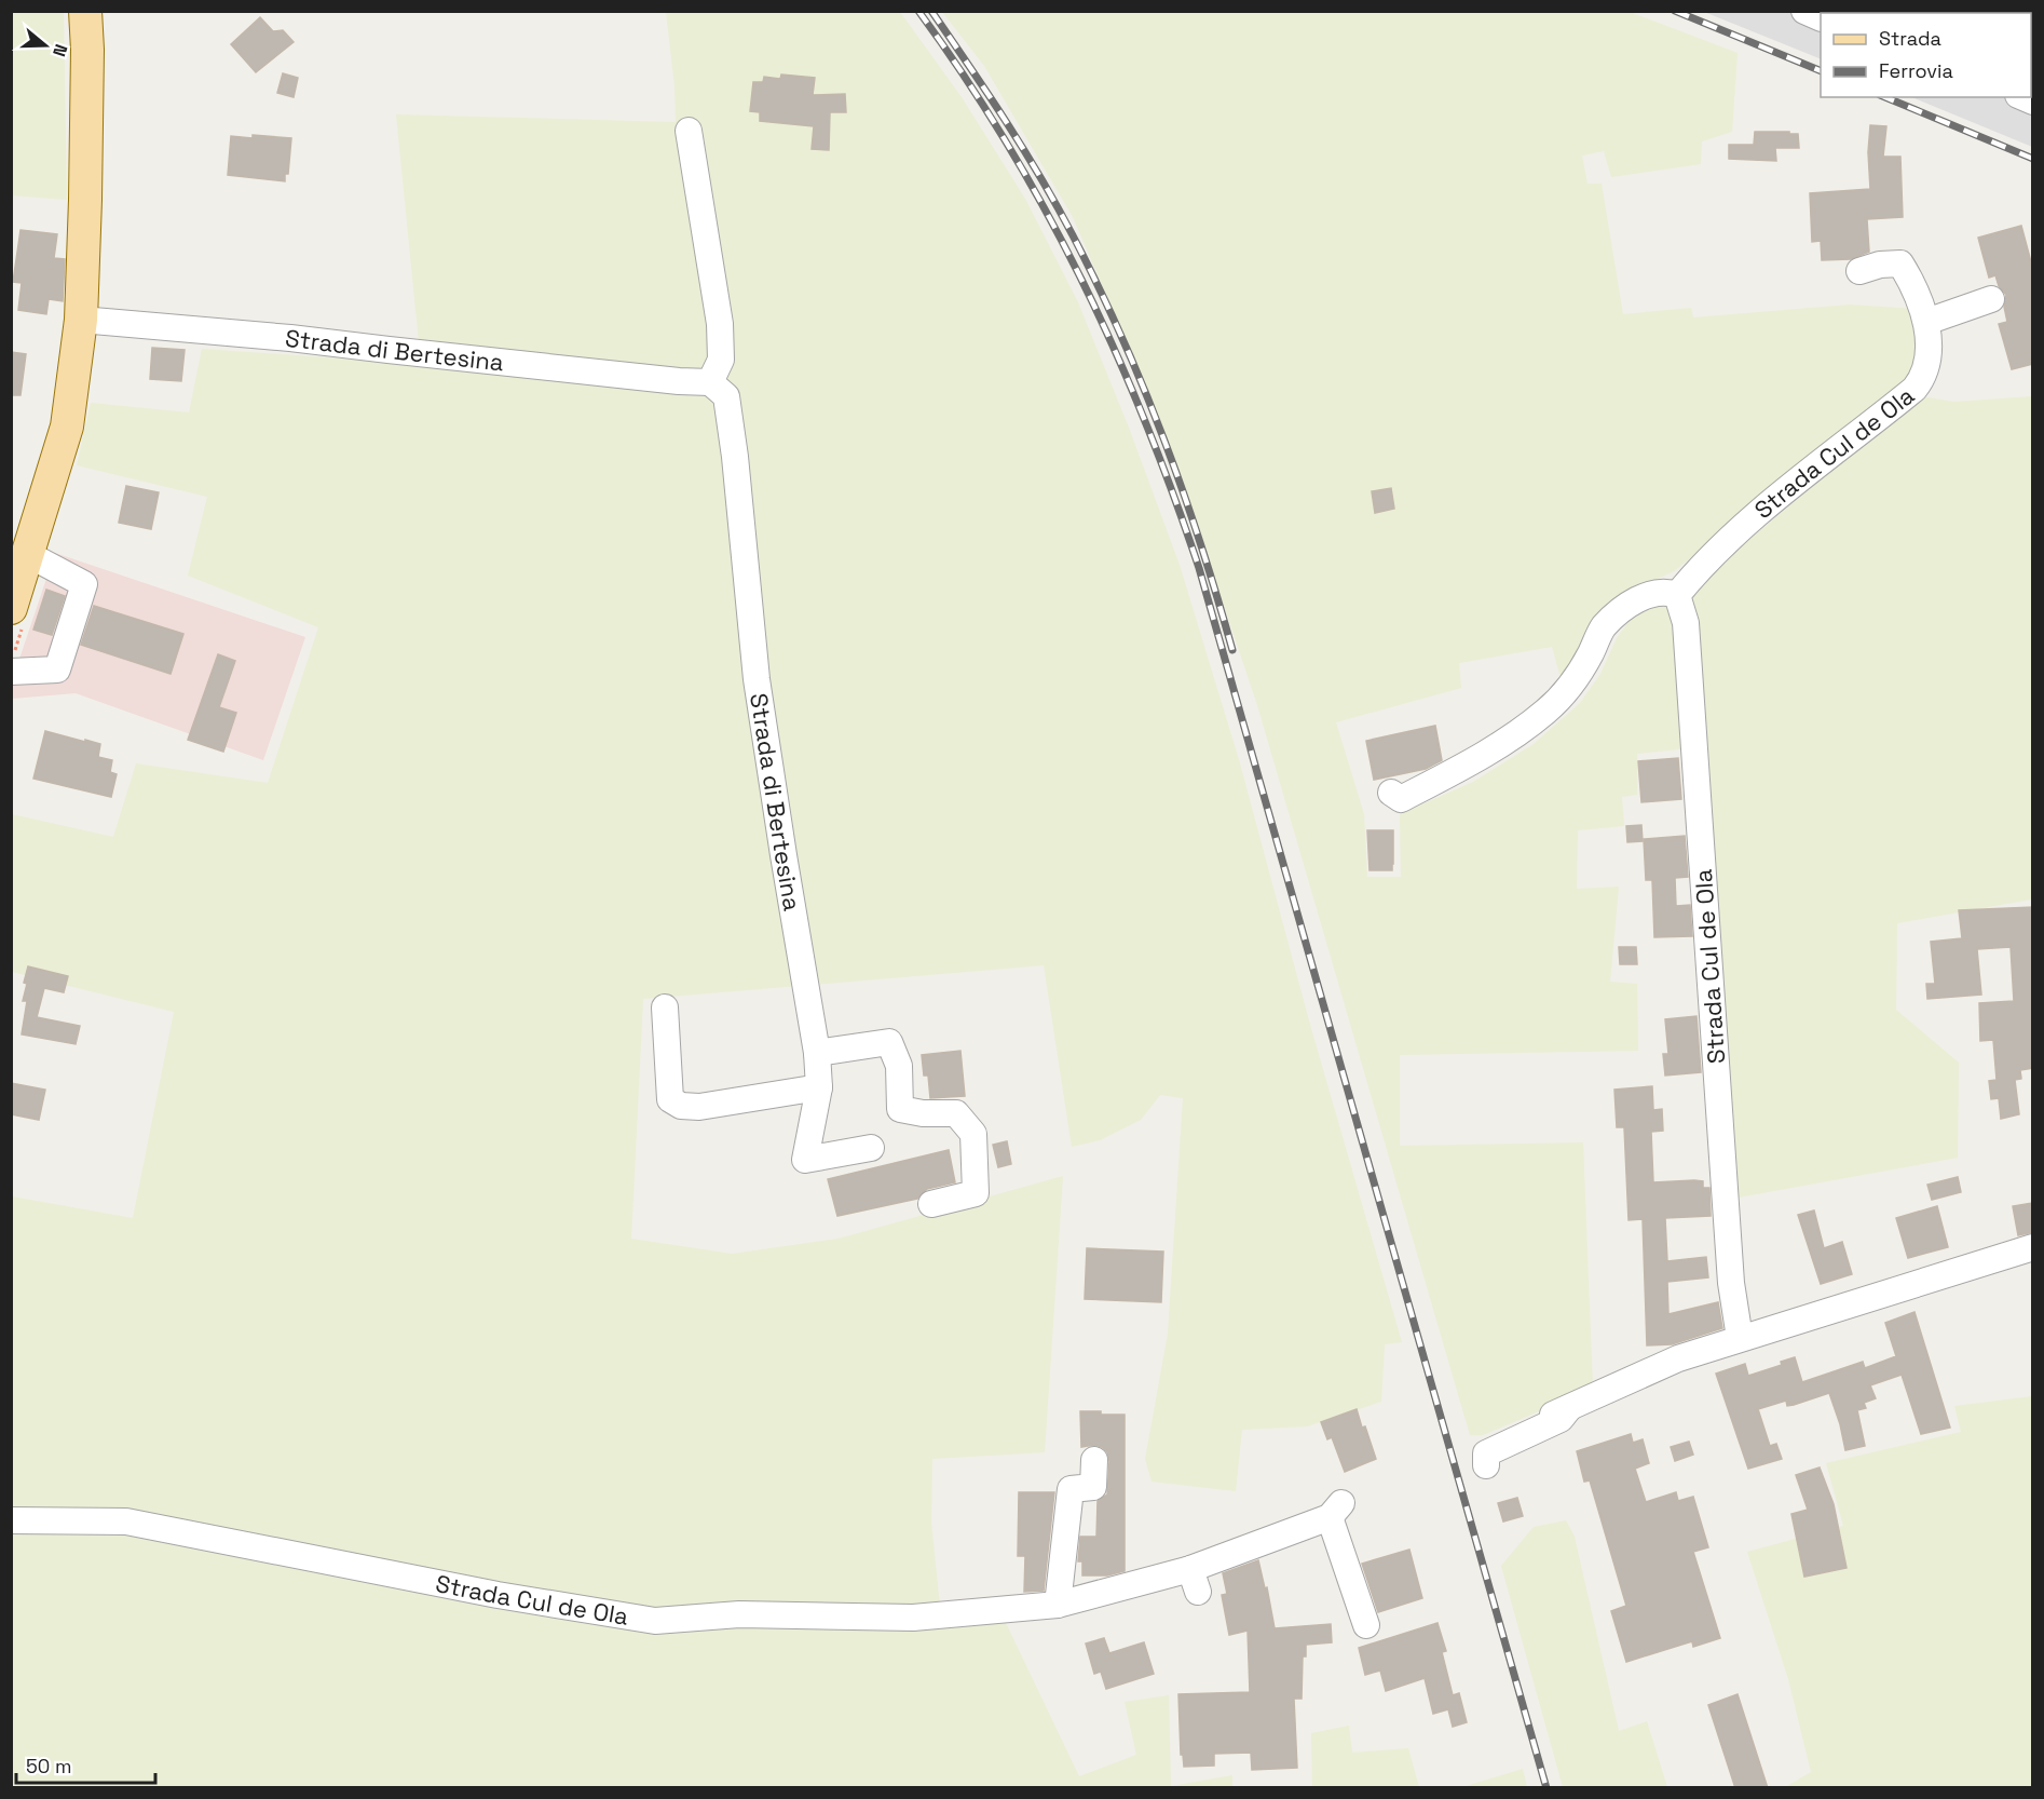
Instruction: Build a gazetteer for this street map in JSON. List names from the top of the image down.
{
  "streets": {
    "street": ["Strada di Bertesina", "Strada Cul de Ola"]
  },
  "legend": ["Strada", "Ferrovia"],
  "scale_bar": "50 m",
  "north": "right"
}
